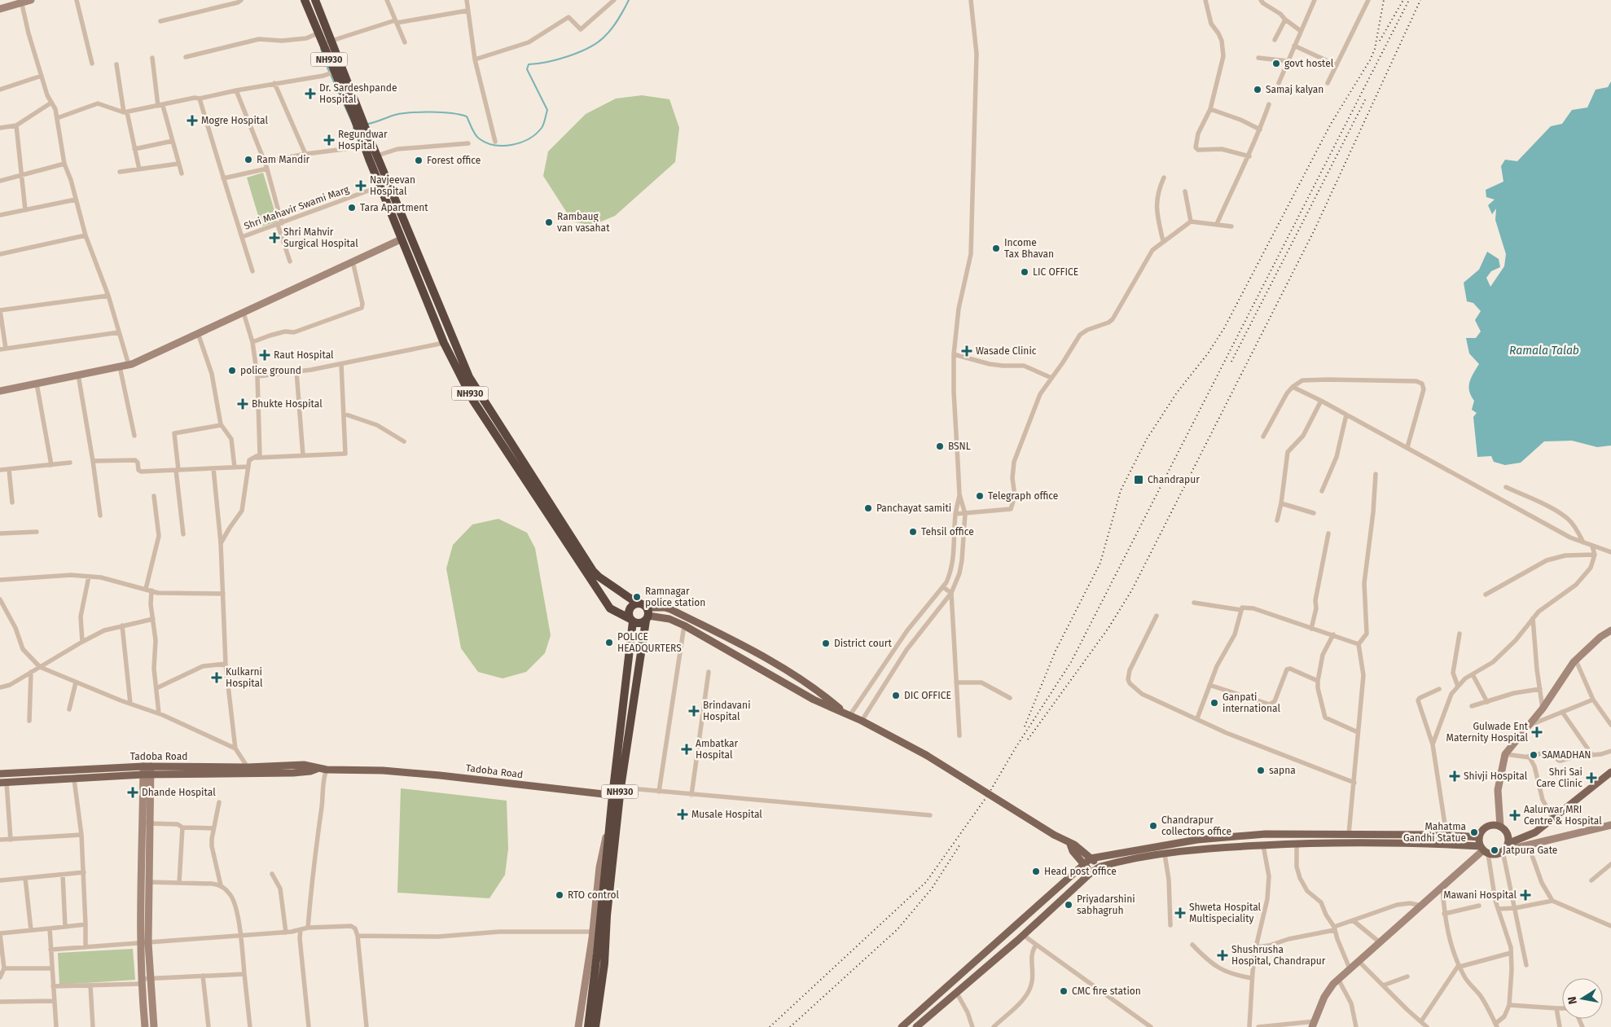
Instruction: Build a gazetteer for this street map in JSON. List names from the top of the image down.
{
  "streets": {
    "highway": ["NH930"],
    "main road": ["Tadoba Road"],
    "street": ["Shri Mahavir Swami Marg"]
  },
  "crossings": [
    ["NH930", "Shri Mahavir Swami Marg"],
    ["NH930", "Tadoba Road"]
  ],
  "water": ["Ramala Talab"],
  "places": {
    "other": [
      "govt hostel",
      "Samaj kalyan",
      "Ram Mandir",
      "Forest office",
      "Tara Apartment",
      "Rambaug van vasahat",
      "Income Tax Bhavan",
      "LIC OFFICE",
      "police ground",
      "BSNL",
      "Telegraph office",
      "Panchayat samiti",
      "Tehsil office",
      "Ramnagar police station",
      "POLICE HEADQURTERS",
      "District court",
      "DIC OFFICE",
      "Ganpati international",
      "SAMADHAN",
      "sapna",
      "Chandrapur collectors office",
      "Mahatma Gandhi Statue",
      "Jatpura Gate",
      "Head post office",
      "RTO control",
      "Priyadarshini sabhagruh",
      "CMC fire station"
    ],
    "health": [
      "Dr. Sardeshpande Hospital",
      "Mogre Hospital",
      "Regundwar Hospital",
      "Navjeevan Hospital",
      "Shri Mahvir Surgical Hospital",
      "Wasade Clinic",
      "Raut Hospital",
      "Bhukte Hospital",
      "Kulkarni Hospital",
      "Brindavani Hospital",
      "Gulwade Ent Maternity Hospital",
      "Ambatkar Hospital",
      "Shivji Hospital",
      "Shri Sai Care Clinic",
      "Dhande Hospital",
      "Musale Hospital",
      "Aalurwar MRI Centre & Hospital",
      "Mawani Hospital",
      "Shweta Hospital Multispeciality",
      "Shushrusha Hospital, Chandrapur"
    ],
    "transit": ["Chandrapur"]
  },
  "north": "left"
}
